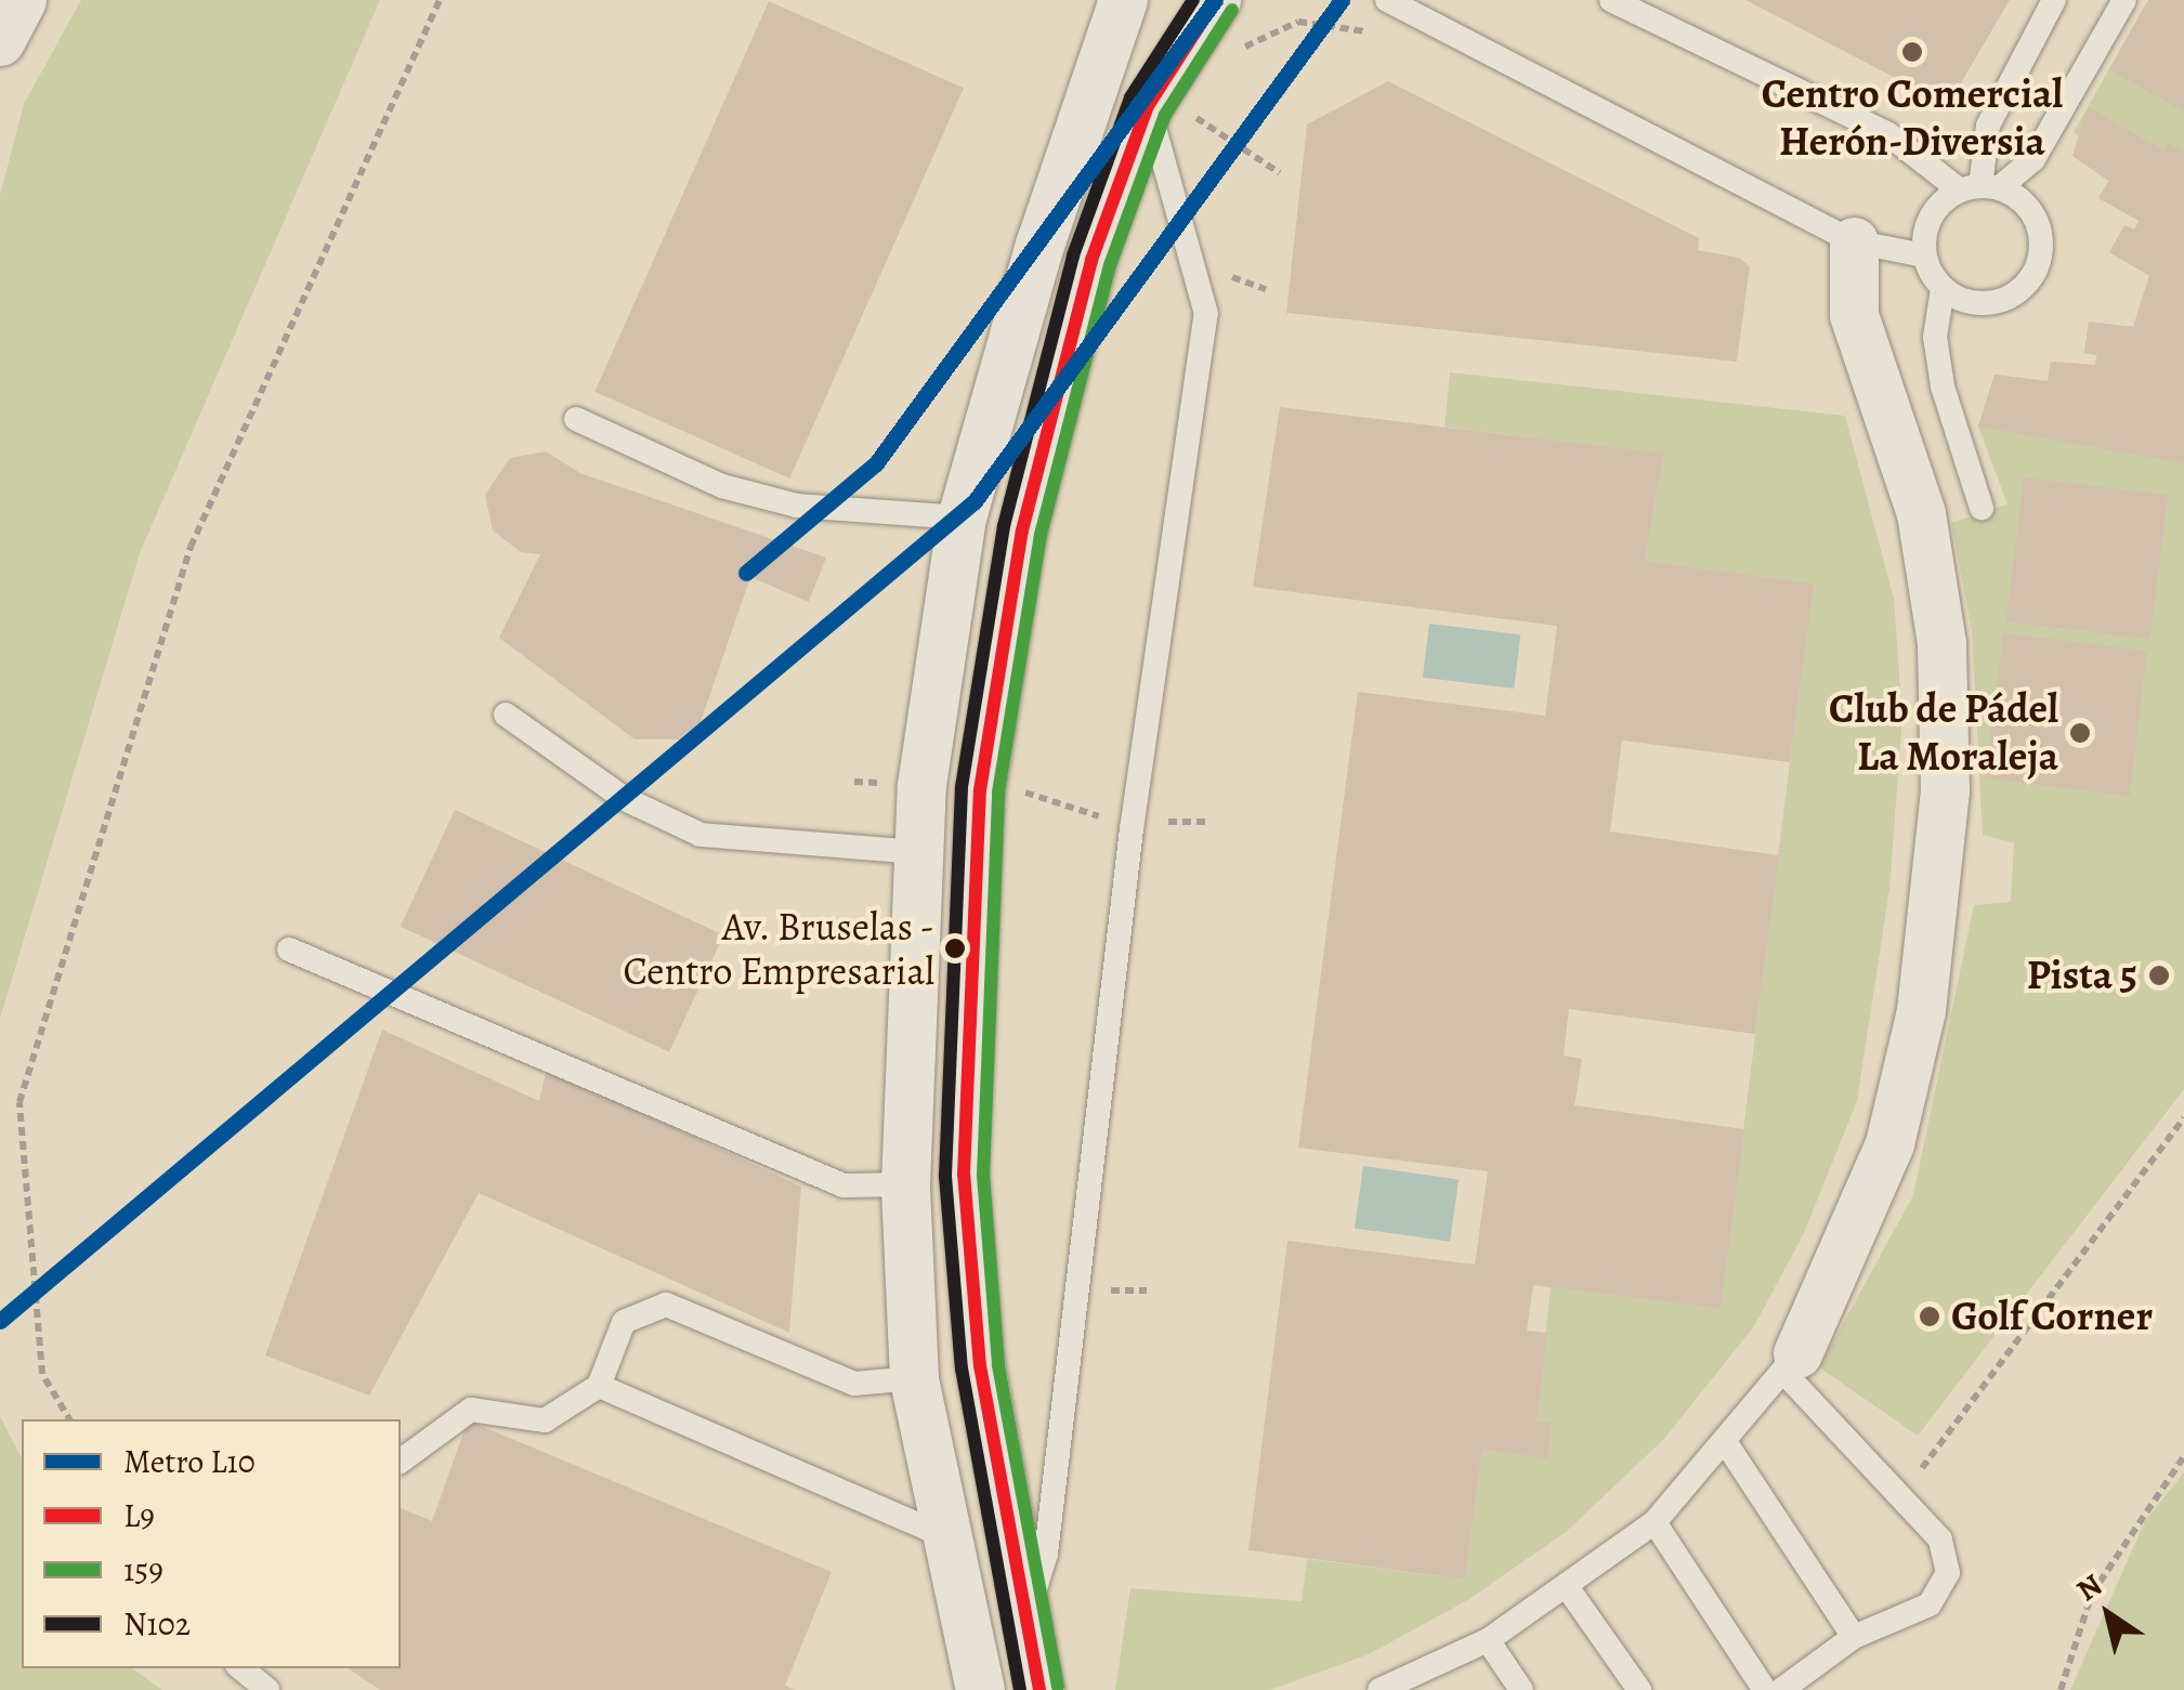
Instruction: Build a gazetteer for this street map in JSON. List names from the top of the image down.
{
  "places": [
    "Centro Comercial Herón-Diversia",
    "Club de Pádel La Moraleja",
    "Av. Bruselas - Centro Empresarial",
    "Pista 5",
    "Golf Corner"
  ],
  "lines": [
    "metro line L10",
    "transit line L9",
    "transit line N102",
    "transit line 159"
  ],
  "legend": [
    "Metro L10",
    "L9",
    "159",
    "N102"
  ],
  "north": "top left"
}
